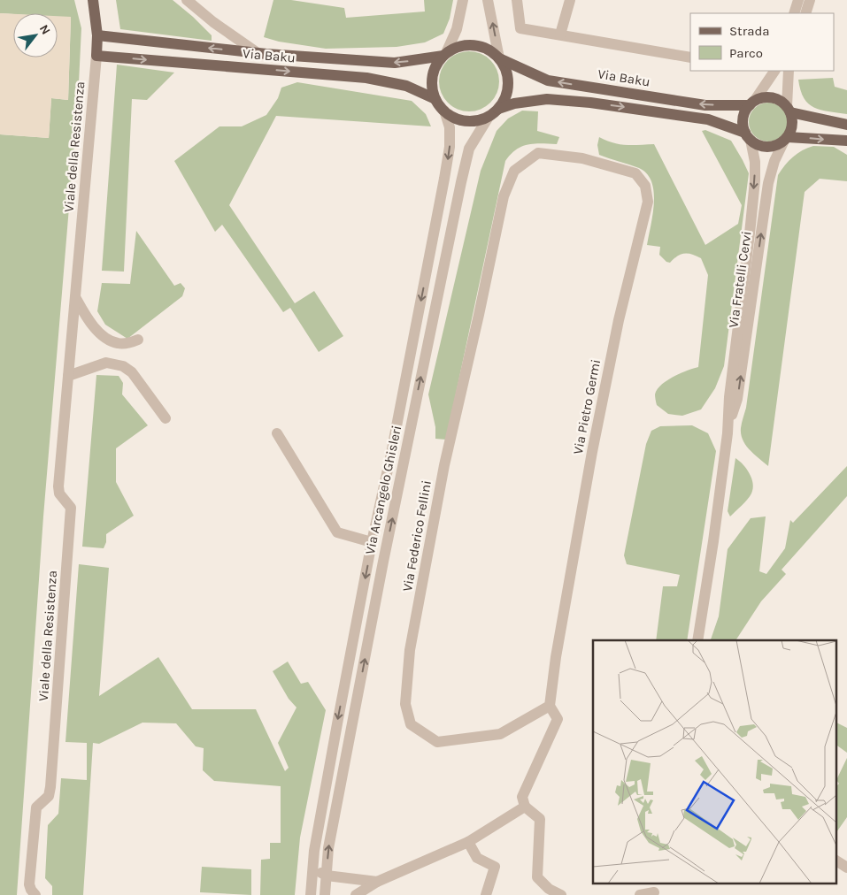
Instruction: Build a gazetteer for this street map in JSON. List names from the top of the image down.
{
  "streets": {
    "main road": ["Via Baku", "Viale della Resistenza"],
    "street": [
      "Via Fratelli Cervi",
      "Via Pietro Germi",
      "Via Arcangelo Ghisleri",
      "Via Federico Fellini"
    ]
  },
  "crossings": [
    ["Via Baku", "Viale della Resistenza"],
    ["Via Baku", "Via Fratelli Cervi"],
    ["Via Baku", "Via Arcangelo Ghisleri"],
    ["Via Pietro Germi", "Via Federico Fellini"]
  ],
  "legend": ["Strada", "Parco"],
  "north": "top right"
}
